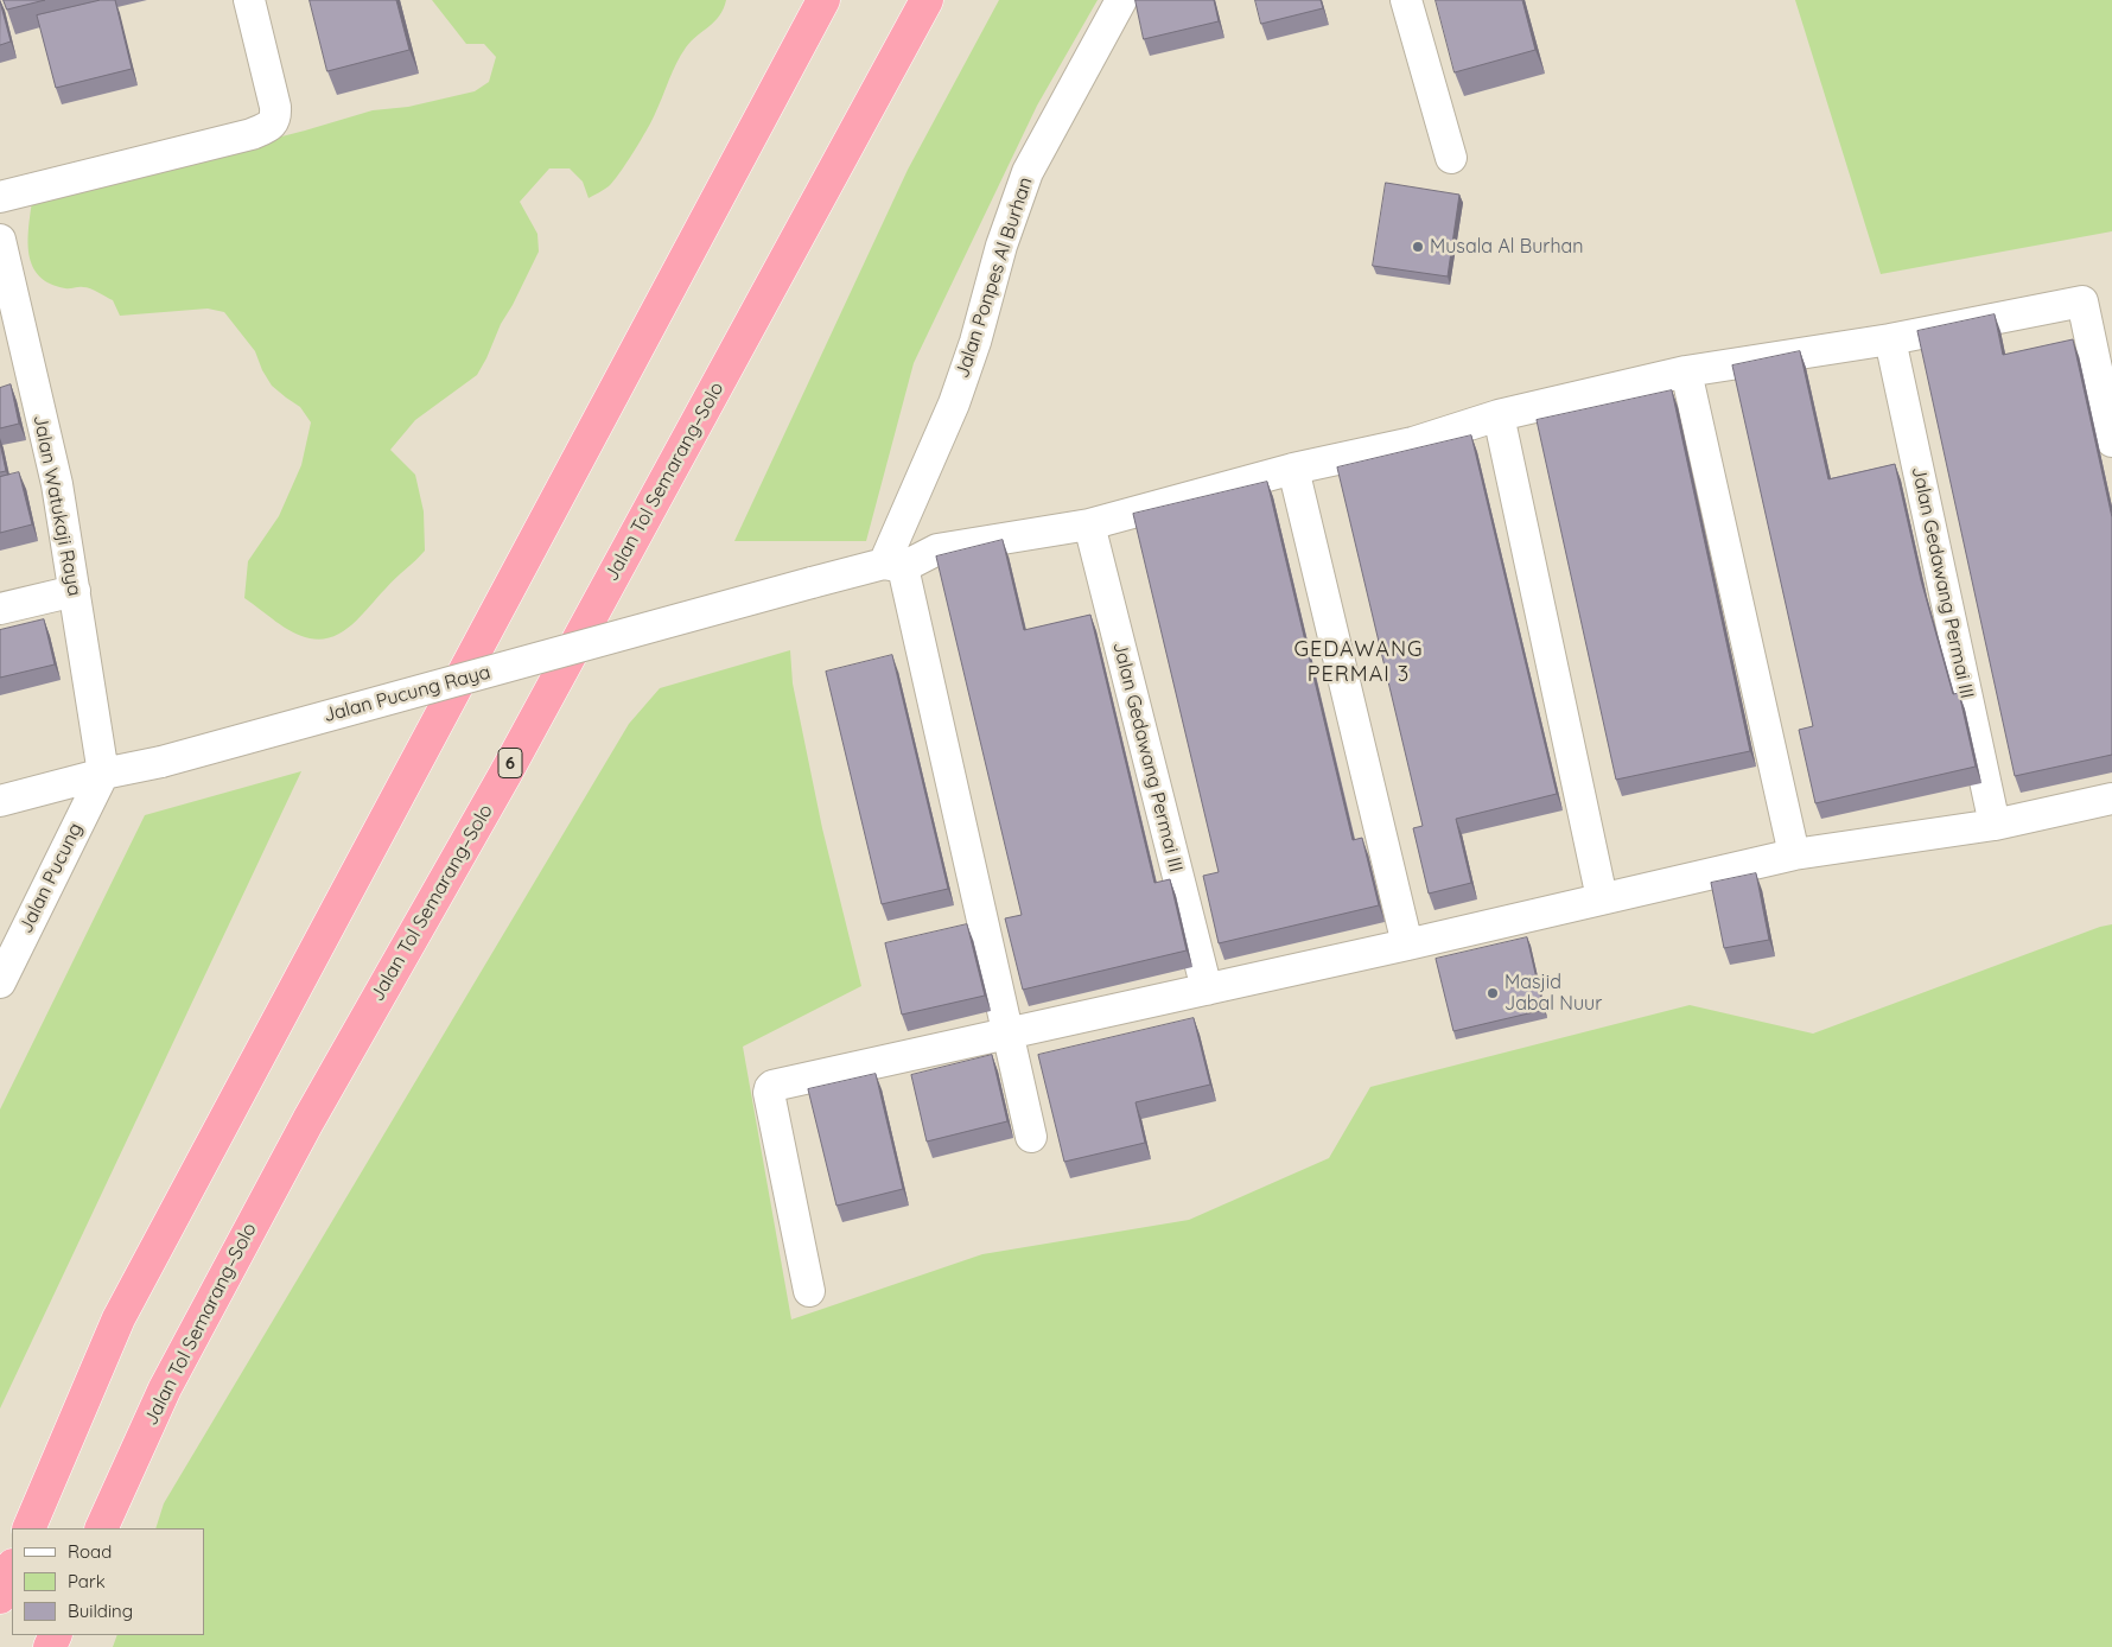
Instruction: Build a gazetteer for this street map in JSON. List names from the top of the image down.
{
  "streets": {
    "highway": ["Jalan Tol Semarang–Solo", "6"],
    "street": [
      "Jalan Ponpes Al Burhan",
      "Jalan Watukaji Raya",
      "Jalan Gedawang Permai III",
      "Jalan Pucung Raya",
      "Jalan Pucung"
    ]
  },
  "crossings": [
    ["Jalan Ponpes Al Burhan", "Jalan Pucung Raya"],
    ["Jalan Watukaji Raya", "Jalan Pucung Raya"],
    ["Jalan Watukaji Raya", "Jalan Pucung"],
    ["Jalan Pucung Raya", "Jalan Pucung"]
  ],
  "districts": ["GEDAWANG PERMAI 3"],
  "places": ["Musala Al Burhan", "Masjid Jabal Nuur"],
  "legend": ["Road", "Park", "Building"]
}
